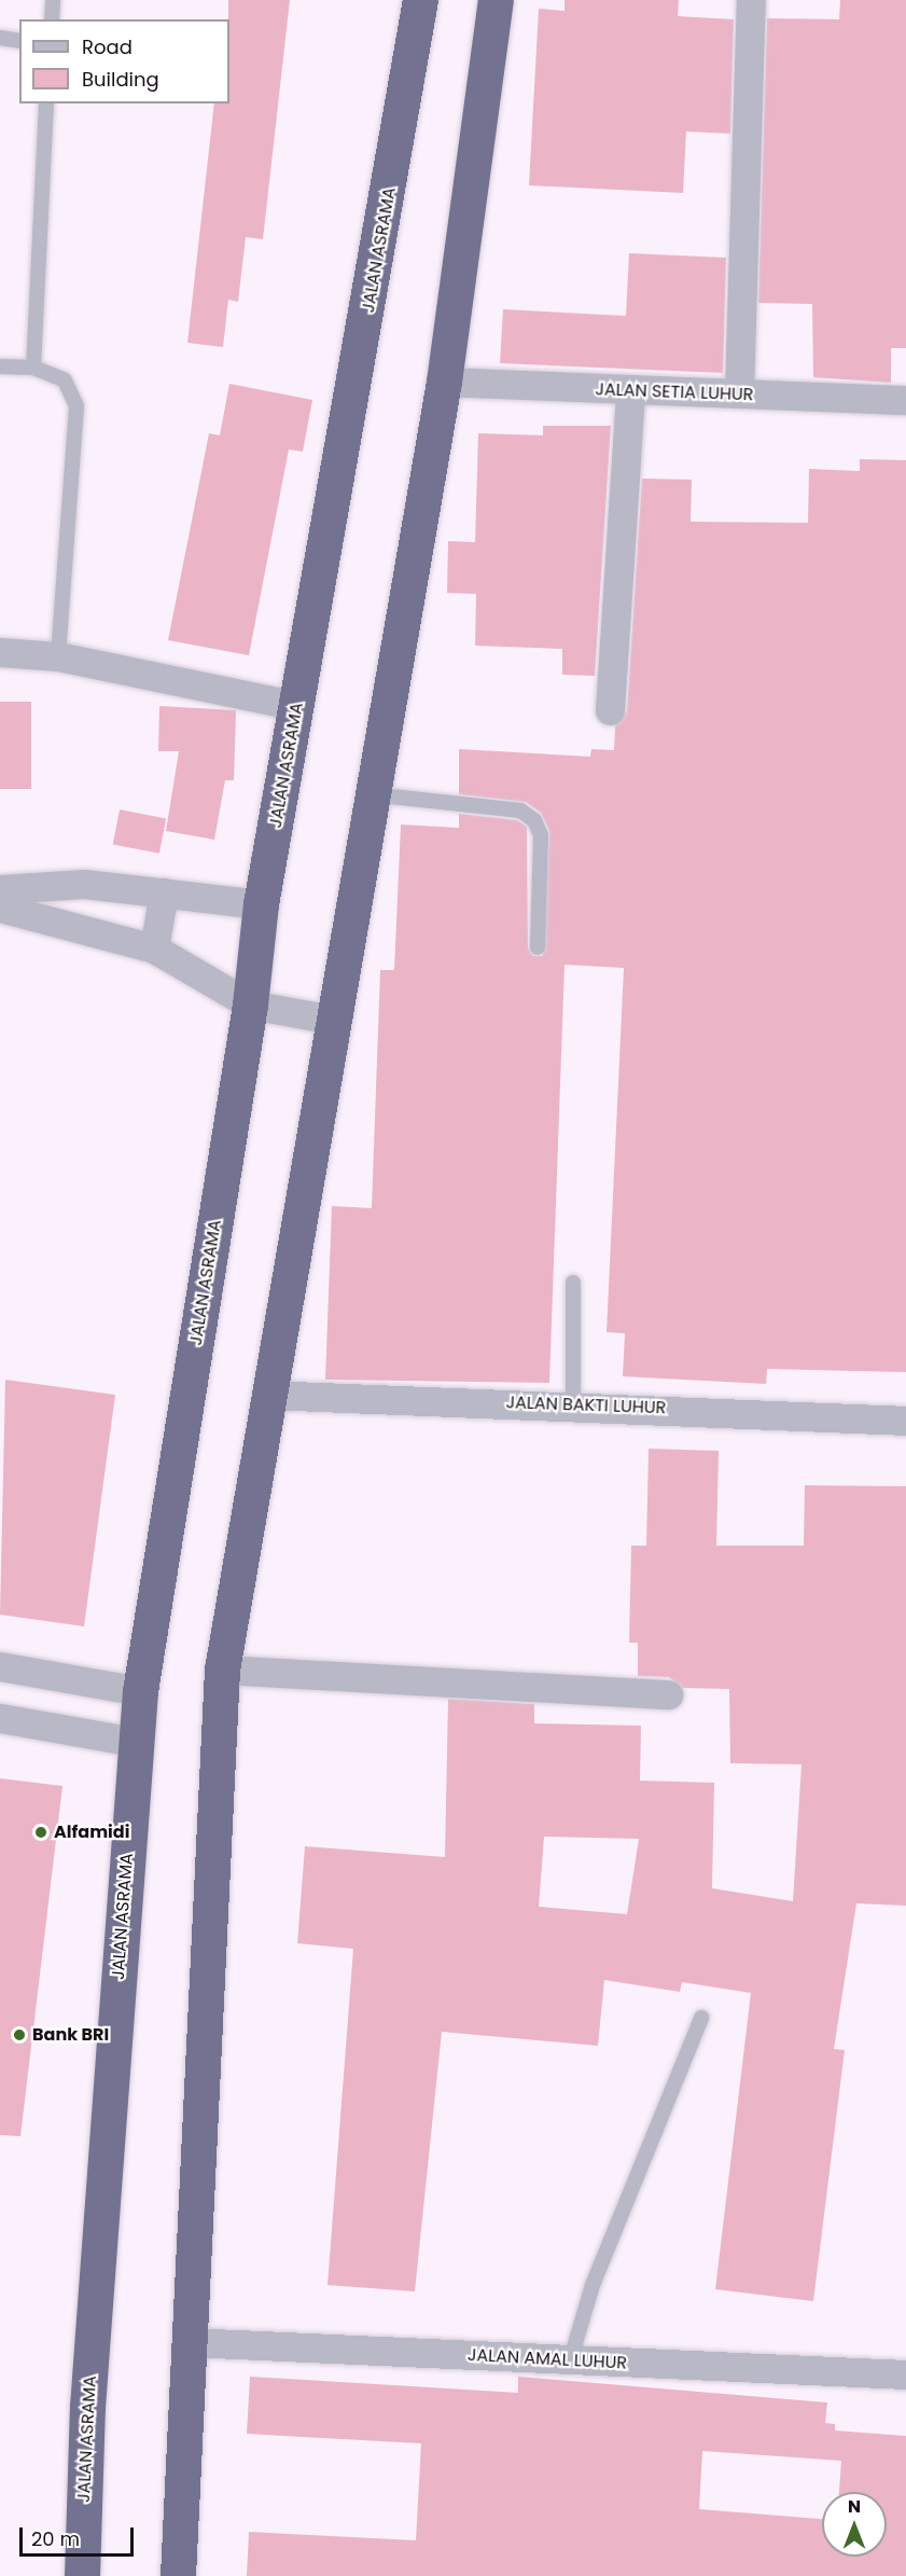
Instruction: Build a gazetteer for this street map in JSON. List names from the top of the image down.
{
  "streets": {
    "highway": ["JALAN ASRAMA"],
    "street": ["JALAN SETIA LUHUR", "JALAN BAKTI LUHUR", "JALAN AMAL LUHUR"]
  },
  "places": ["Alfamidi", "Bank BRI"],
  "legend": ["Road", "Building"],
  "scale_bar": "20 m",
  "north": "top"
}
